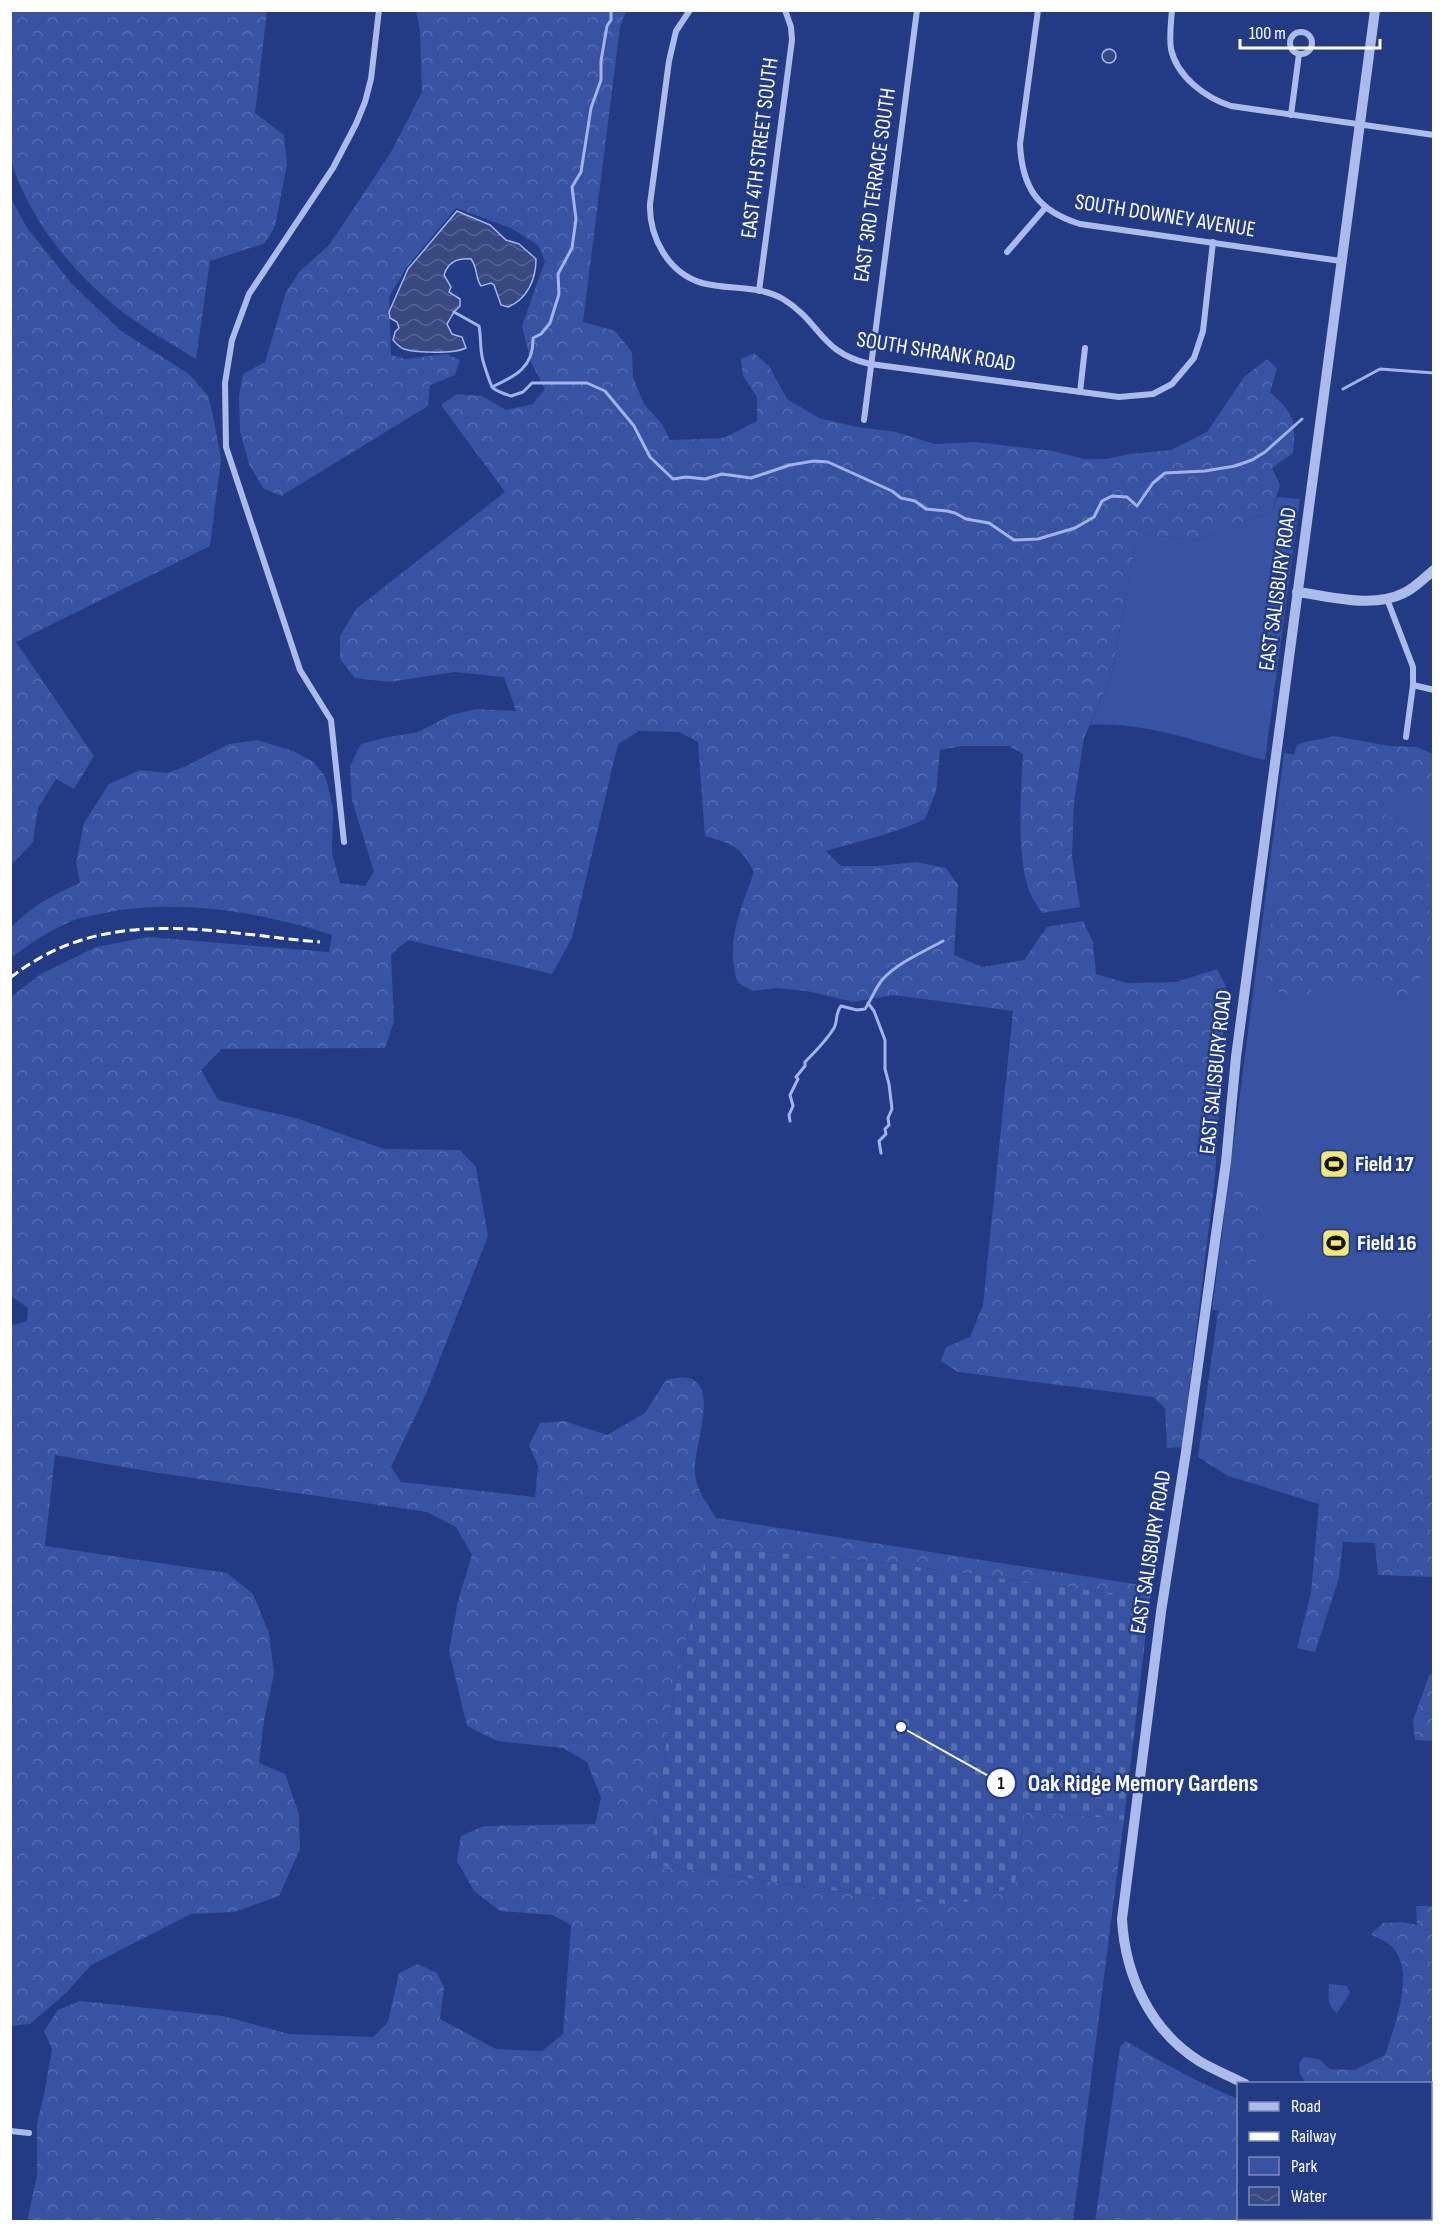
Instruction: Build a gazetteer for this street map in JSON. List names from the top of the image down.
{
  "streets": {
    "street": [
      "EAST 4TH STREET SOUTH",
      "EAST 3RD TERRACE SOUTH",
      "SOUTH DOWNEY AVENUE",
      "SOUTH SHRANK ROAD",
      "EAST SALISBURY ROAD"
    ]
  },
  "crossings": [
    ["EAST 4TH STREET SOUTH", "SOUTH SHRANK ROAD"],
    ["EAST 3RD TERRACE SOUTH", "SOUTH SHRANK ROAD"],
    ["SOUTH DOWNEY AVENUE", "SOUTH SHRANK ROAD"],
    ["SOUTH DOWNEY AVENUE", "EAST SALISBURY ROAD"]
  ],
  "places": {
    "sports": ["Field 17", "Field 16"],
    "other": ["Oak Ridge Memory Gardens"]
  },
  "legend": [
    "Road",
    "Railway",
    "Park",
    "Water"
  ],
  "scale_bar": "100 m"
}
